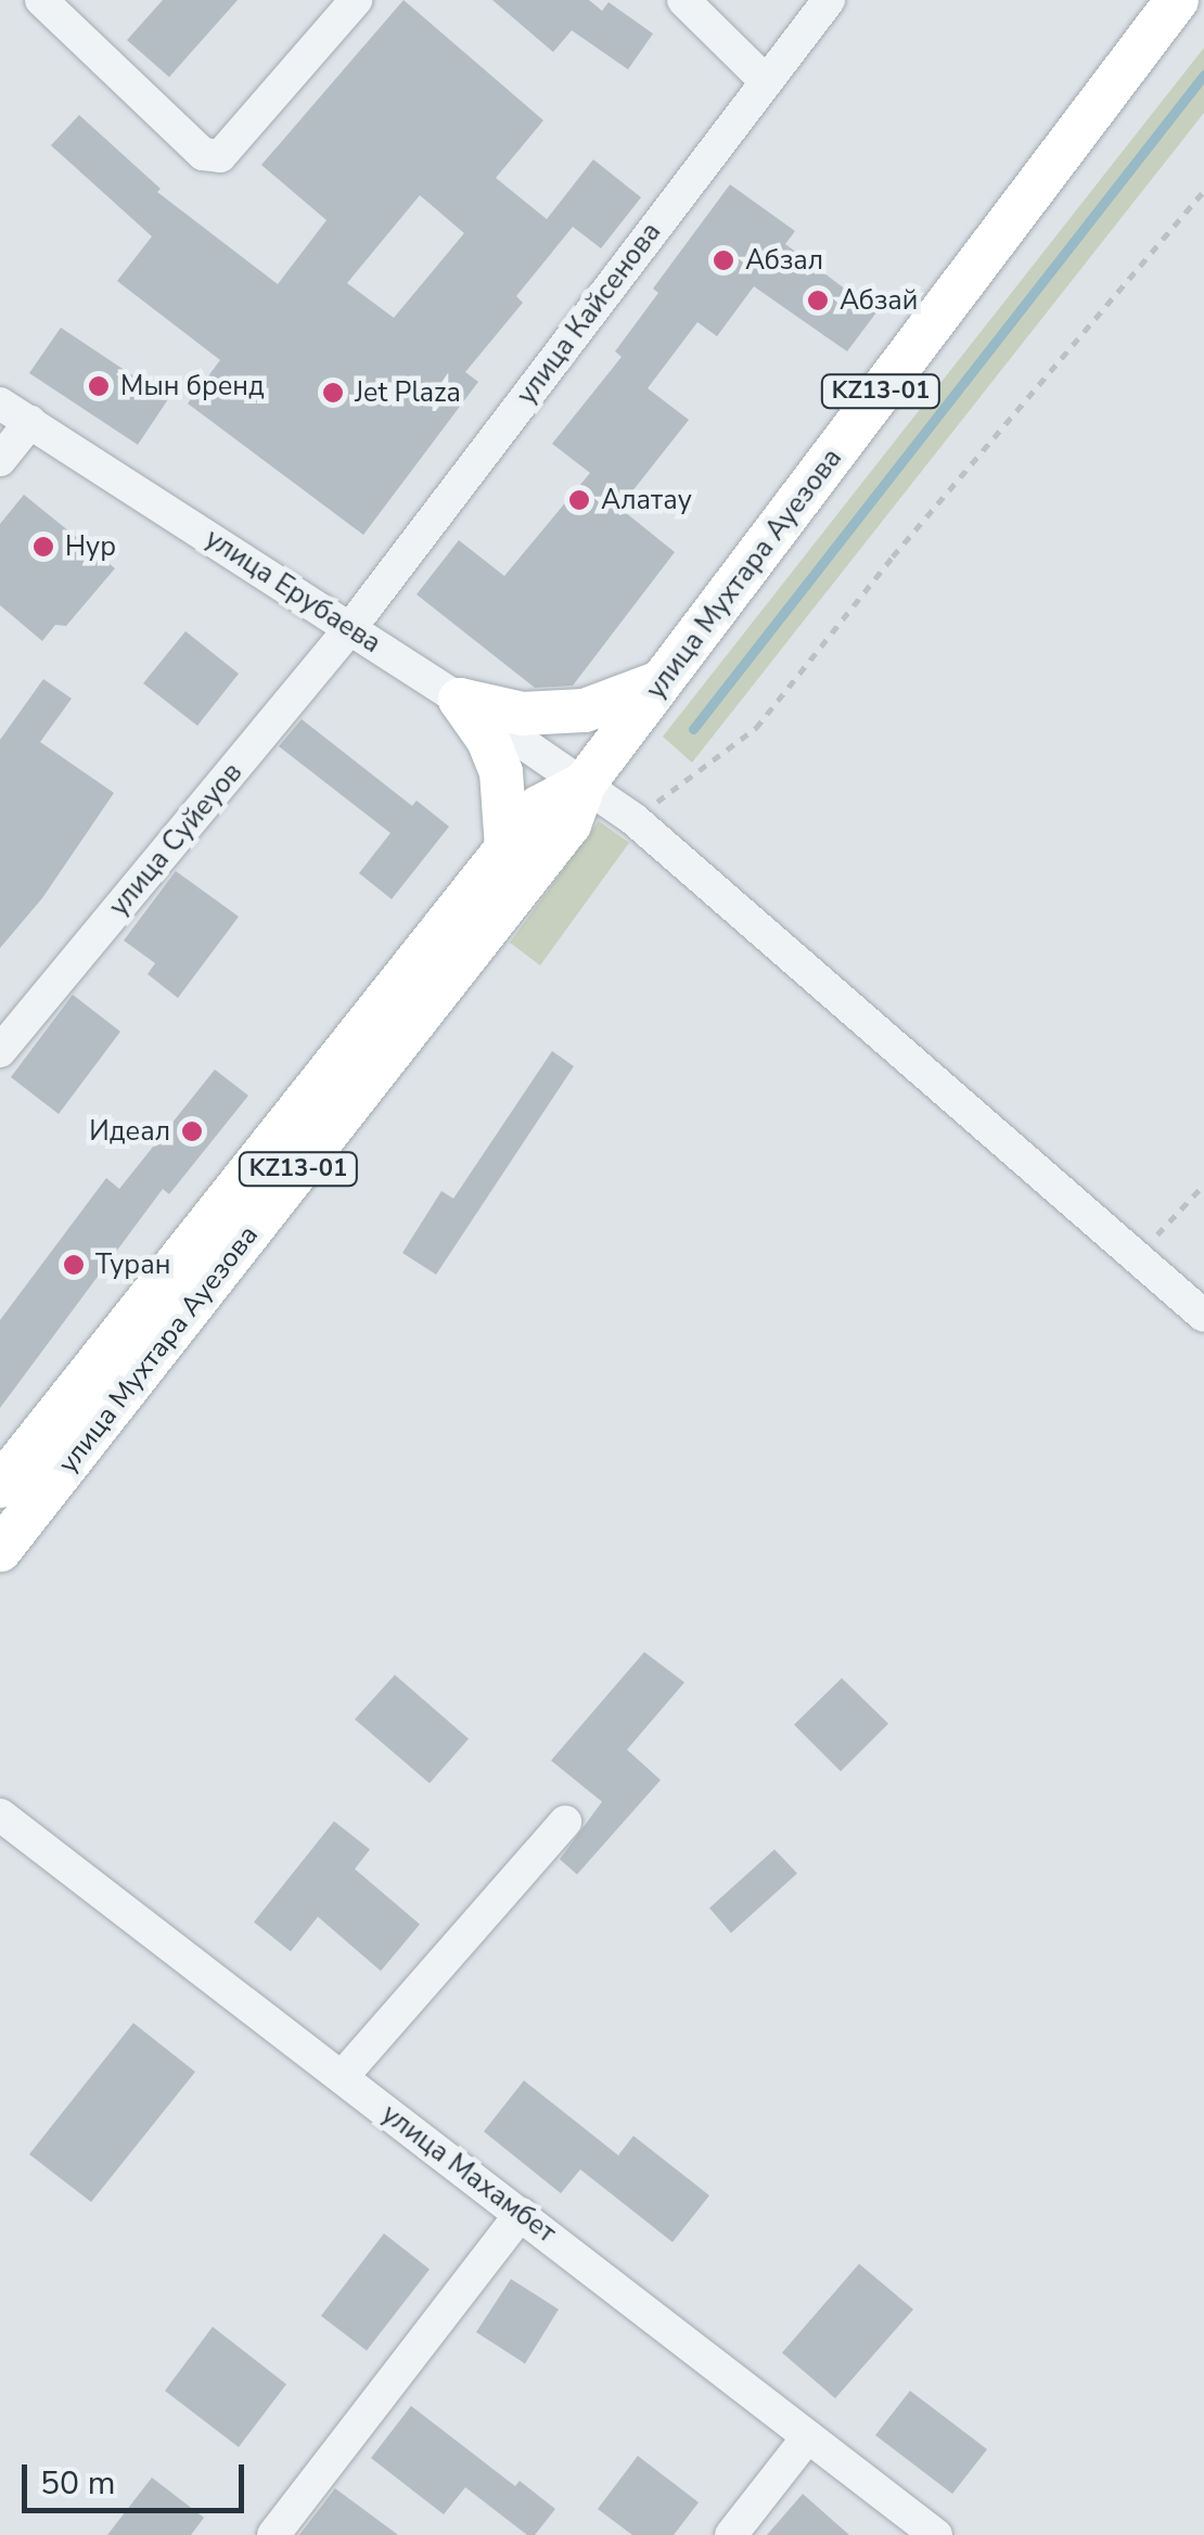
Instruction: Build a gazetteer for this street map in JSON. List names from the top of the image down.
{
  "streets": {
    "main road": ["KZ13-01", "улица Мухтара Ауезова"],
    "street": [
      "улица Кайсенова",
      "улица Ерубаева",
      "улица Суйеуов",
      "улица Махамбет"
    ]
  },
  "crossings": [
    ["улица Кайсенова", "улица Ерубаева"],
    ["улица Кайсенова", "улица Суйеуов"],
    ["улица Мухтара Ауезова", "улица Ерубаева"],
    ["улица Ерубаева", "улица Суйеуов"]
  ],
  "places": [
    "Абзал",
    "Абзай",
    "Мын бренд",
    "Jet Plaza",
    "Алатау",
    "Нур",
    "Идеал",
    "Туран"
  ],
  "scale_bar": "50 m"
}
